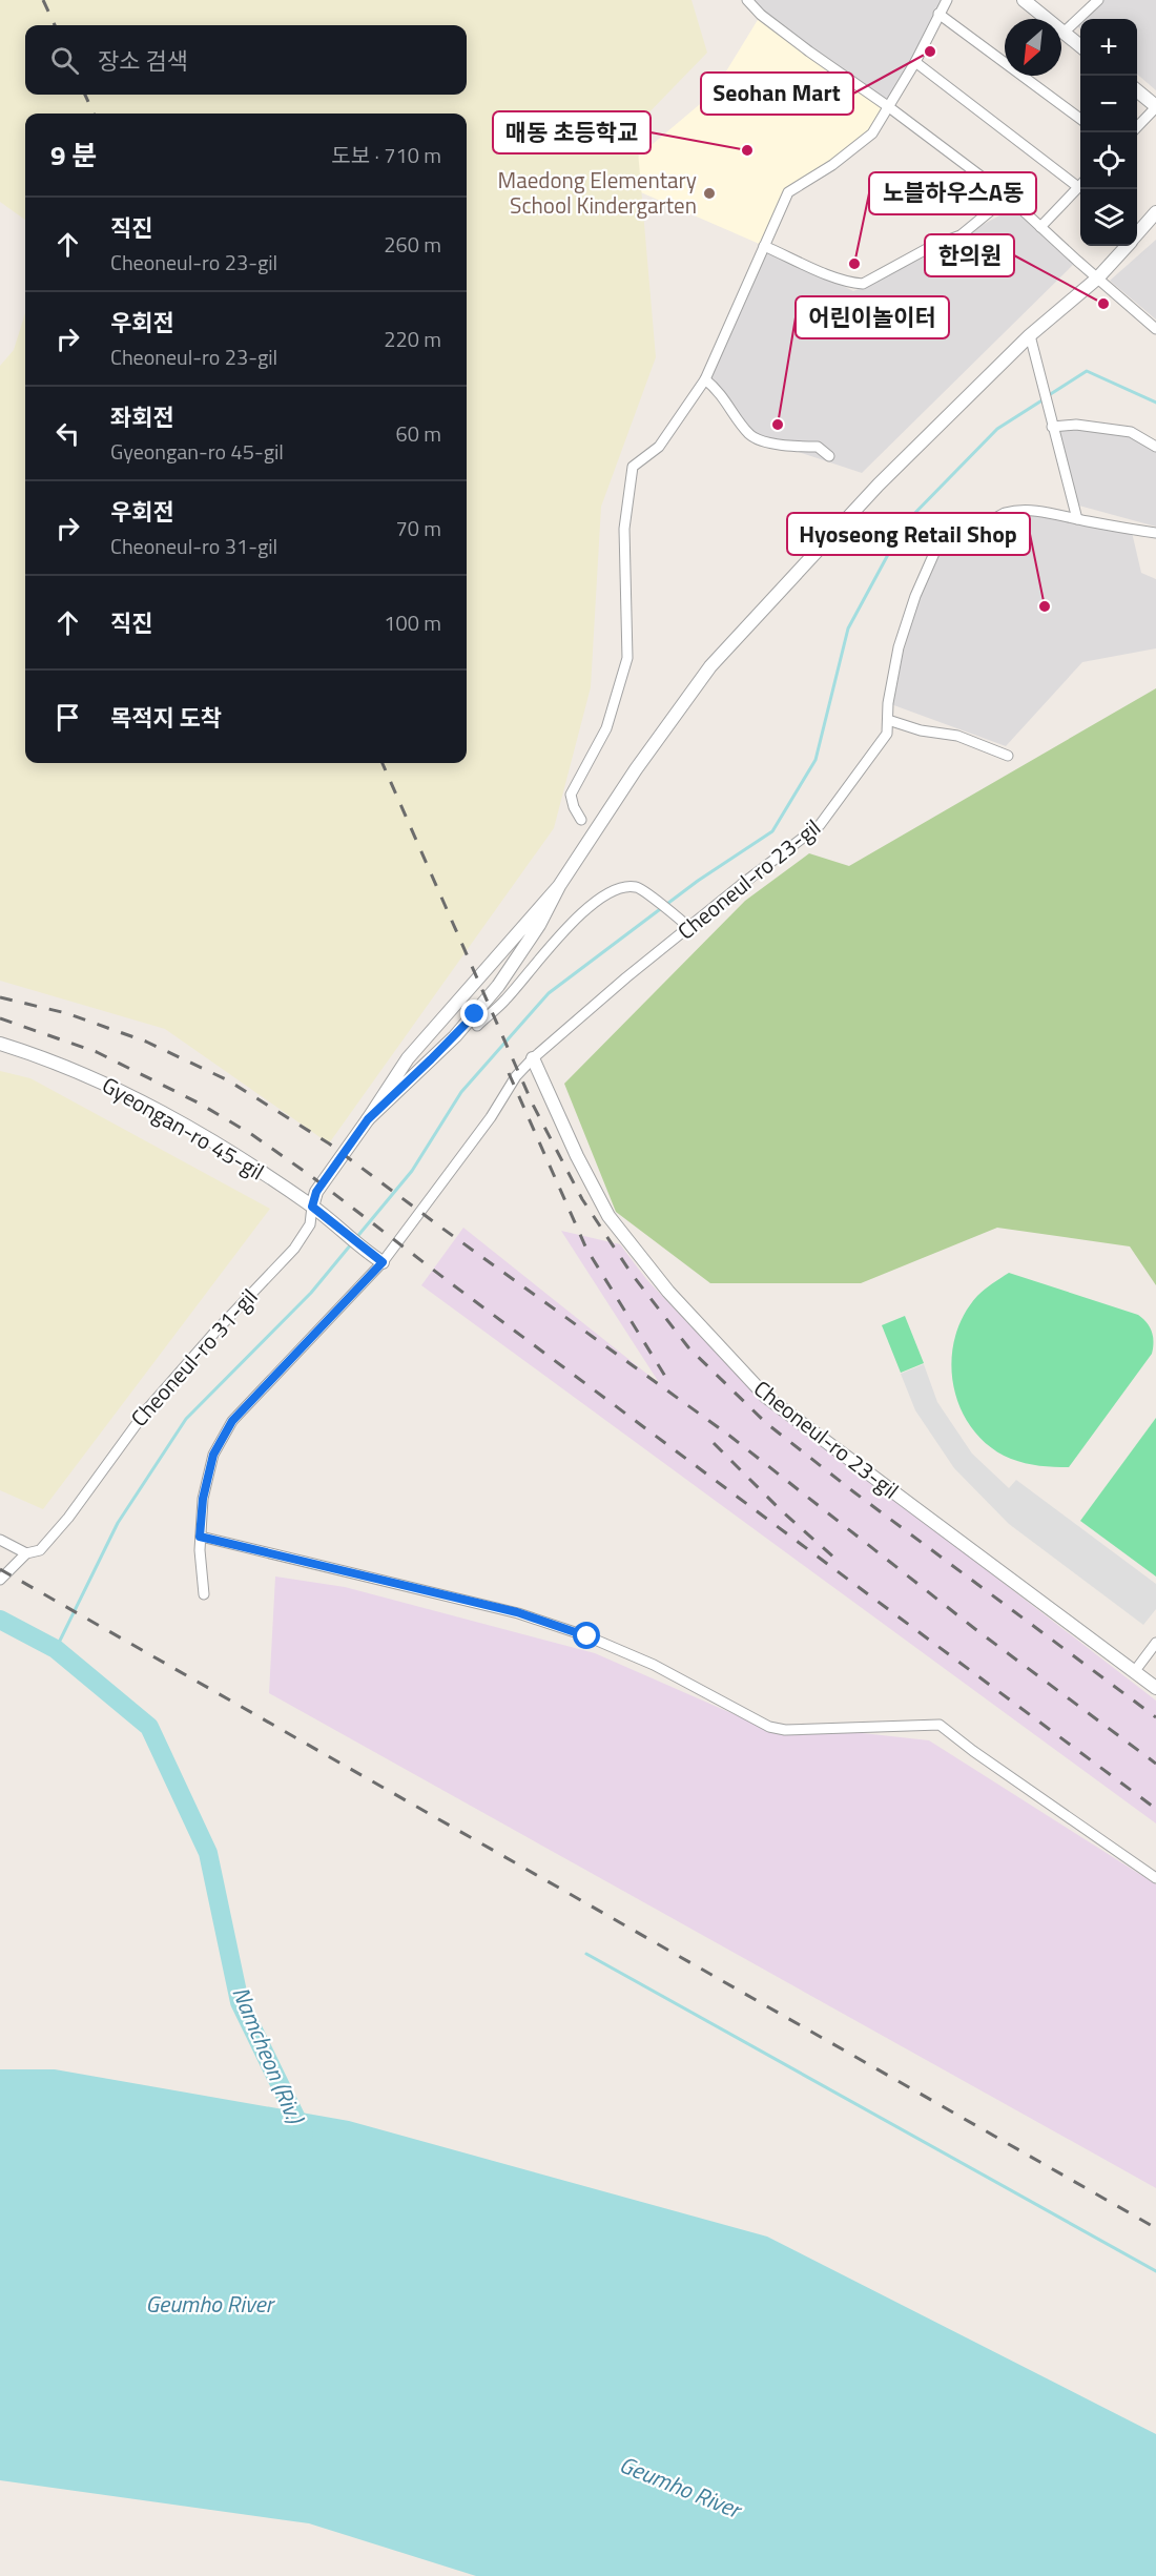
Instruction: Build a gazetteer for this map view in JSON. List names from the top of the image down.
{
  "streets": {
    "street": ["Cheoneul-ro 23-gil", "Gyeongan-ro 45-gil", "Cheoneul-ro 31-gil"]
  },
  "crossings": [
    ["Cheoneul-ro 23-gil", "Gyeongan-ro 45-gil"],
    ["Gyeongan-ro 45-gil", "Cheoneul-ro 31-gil"]
  ],
  "water": ["Namcheon (Riv.)", "Geumho River"],
  "places": [
    "Seohan Mart",
    "매동 초등학교",
    "Maedong Elementary School Kindergarten",
    "노블하우스A동",
    "한의원",
    "어린이놀이터",
    "Hyoseong Retail Shop"
  ],
  "north": "bottom left",
  "page": {
    "map_buttons": ["+", "−"],
    "search": "장소 검색",
    "heading": ["9 분", "도보 · 710 m"],
    "list": [
      ["직진", "Cheoneul-ro 23-gil", "260 m"],
      ["우회전", "Cheoneul-ro 23-gil", "220 m"],
      ["좌회전", "Gyeongan-ro 45-gil", "60 m"],
      ["우회전", "Cheoneul-ro 31-gil", "70 m"],
      ["직진", "100 m"],
      "목적지 도착"
    ]
  }
}
